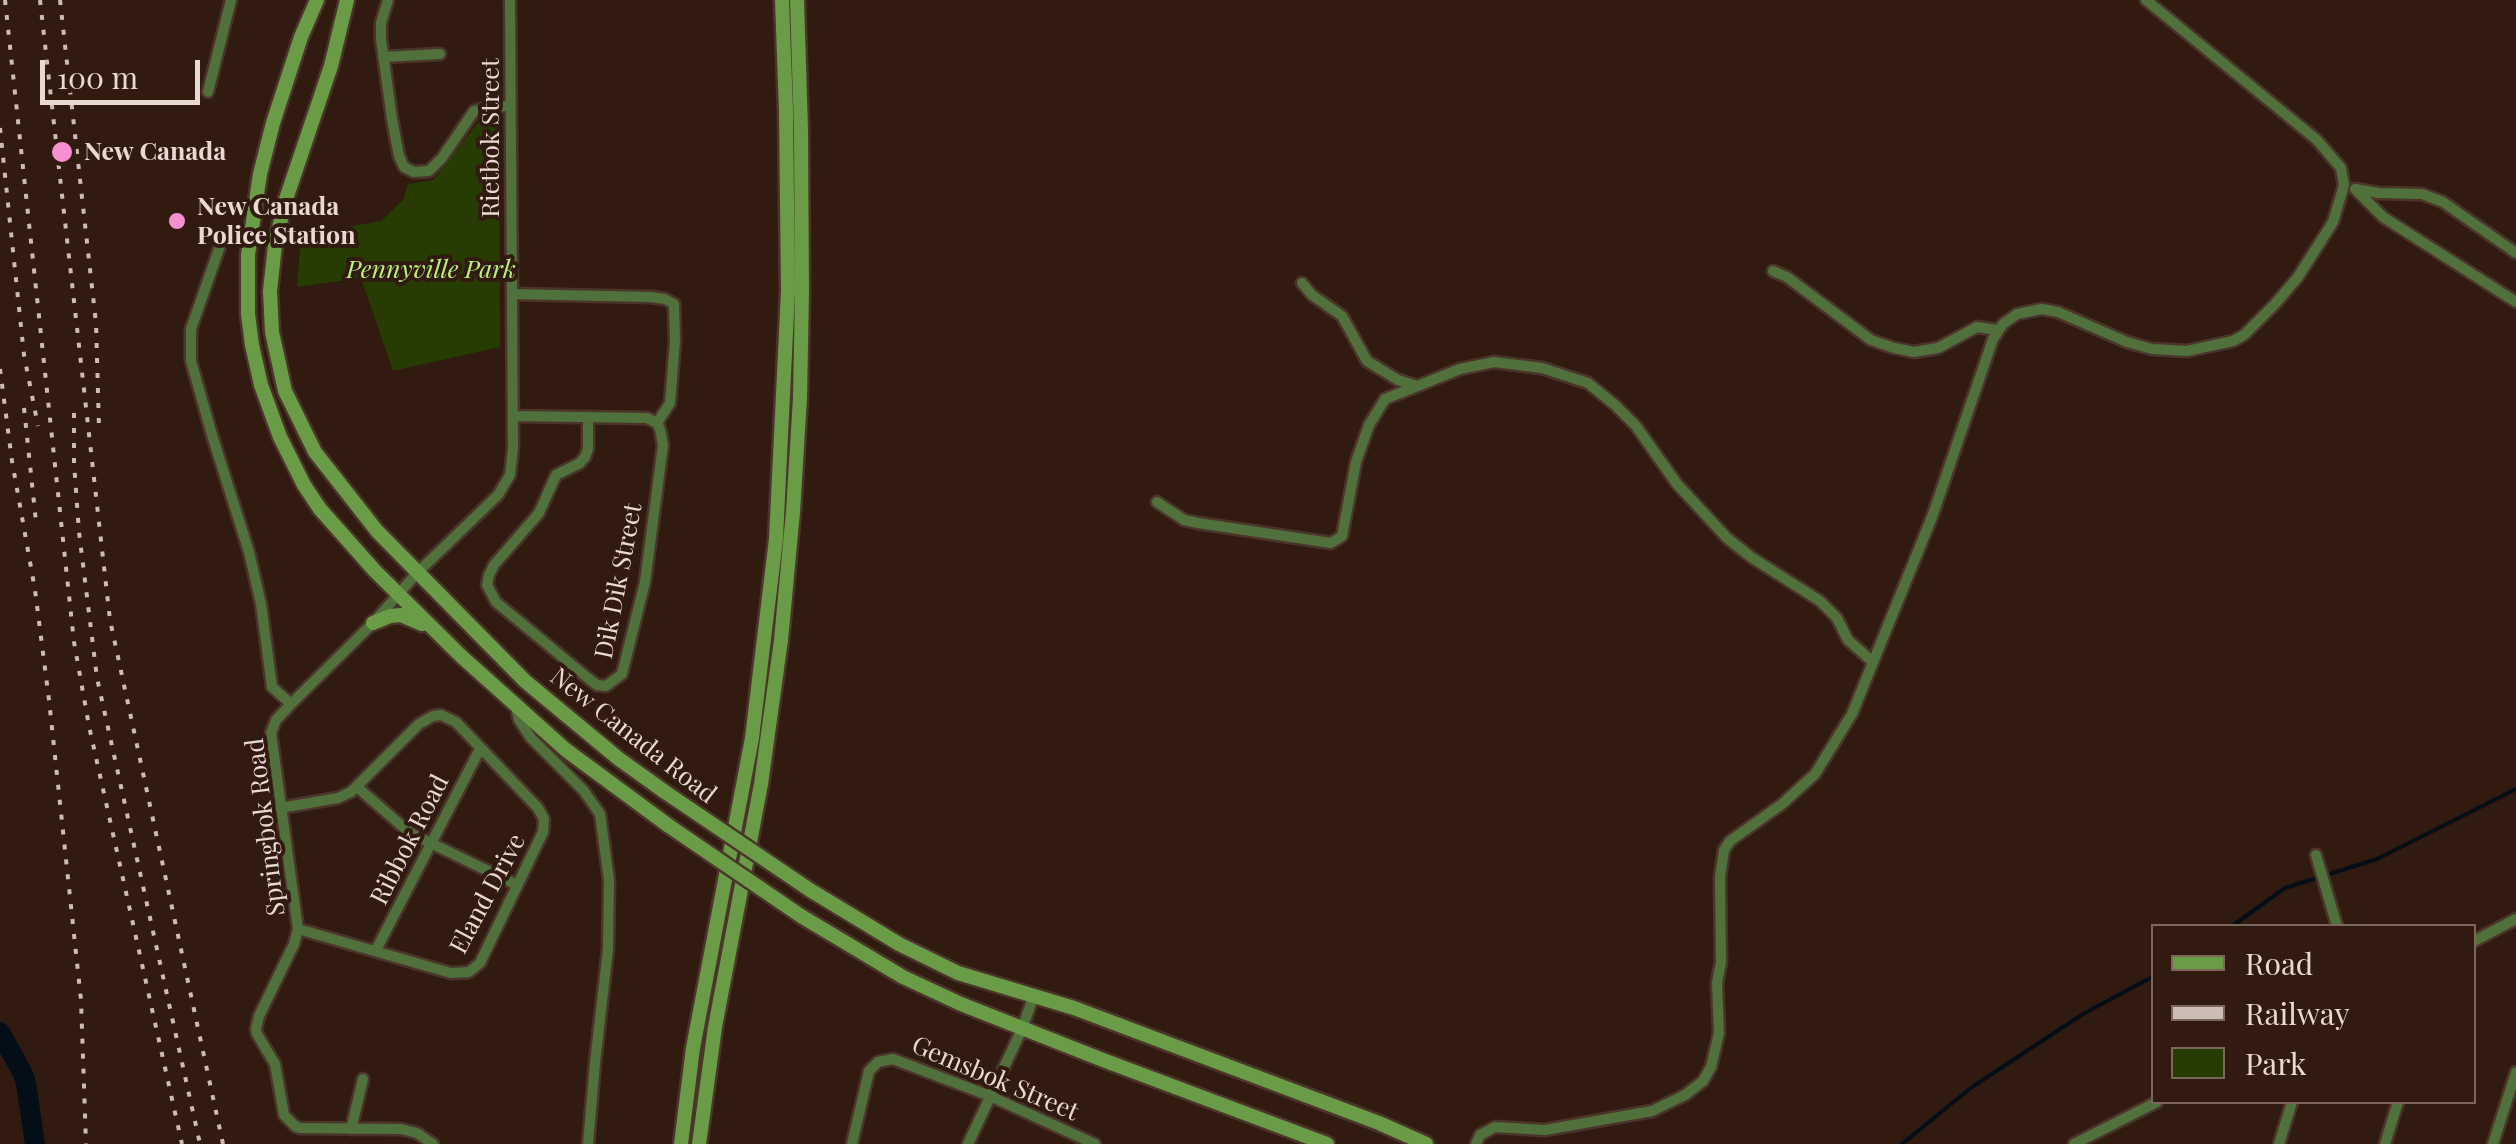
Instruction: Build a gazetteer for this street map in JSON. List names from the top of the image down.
{
  "streets": {
    "main road": ["New Canada Road"],
    "street": [
      "Rietbok Street",
      "Dik Dik Street",
      "Springbok Road",
      "Ribbok Road",
      "Eland Drive",
      "Gemsbok Street"
    ]
  },
  "crossings": [
    ["Rietbok Street", "New Canada Road"],
    ["Rietbok Street", "Springbok Road"],
    ["New Canada Road", "Springbok Road"],
    ["Springbok Road", "Eland Drive"],
    ["Ribbok Road", "Eland Drive"]
  ],
  "parks": ["Pennyville Park"],
  "places": ["New Canada", "New Canada Police Station"],
  "legend": ["Road", "Railway", "Park"],
  "scale_bar": "100 m"
}
